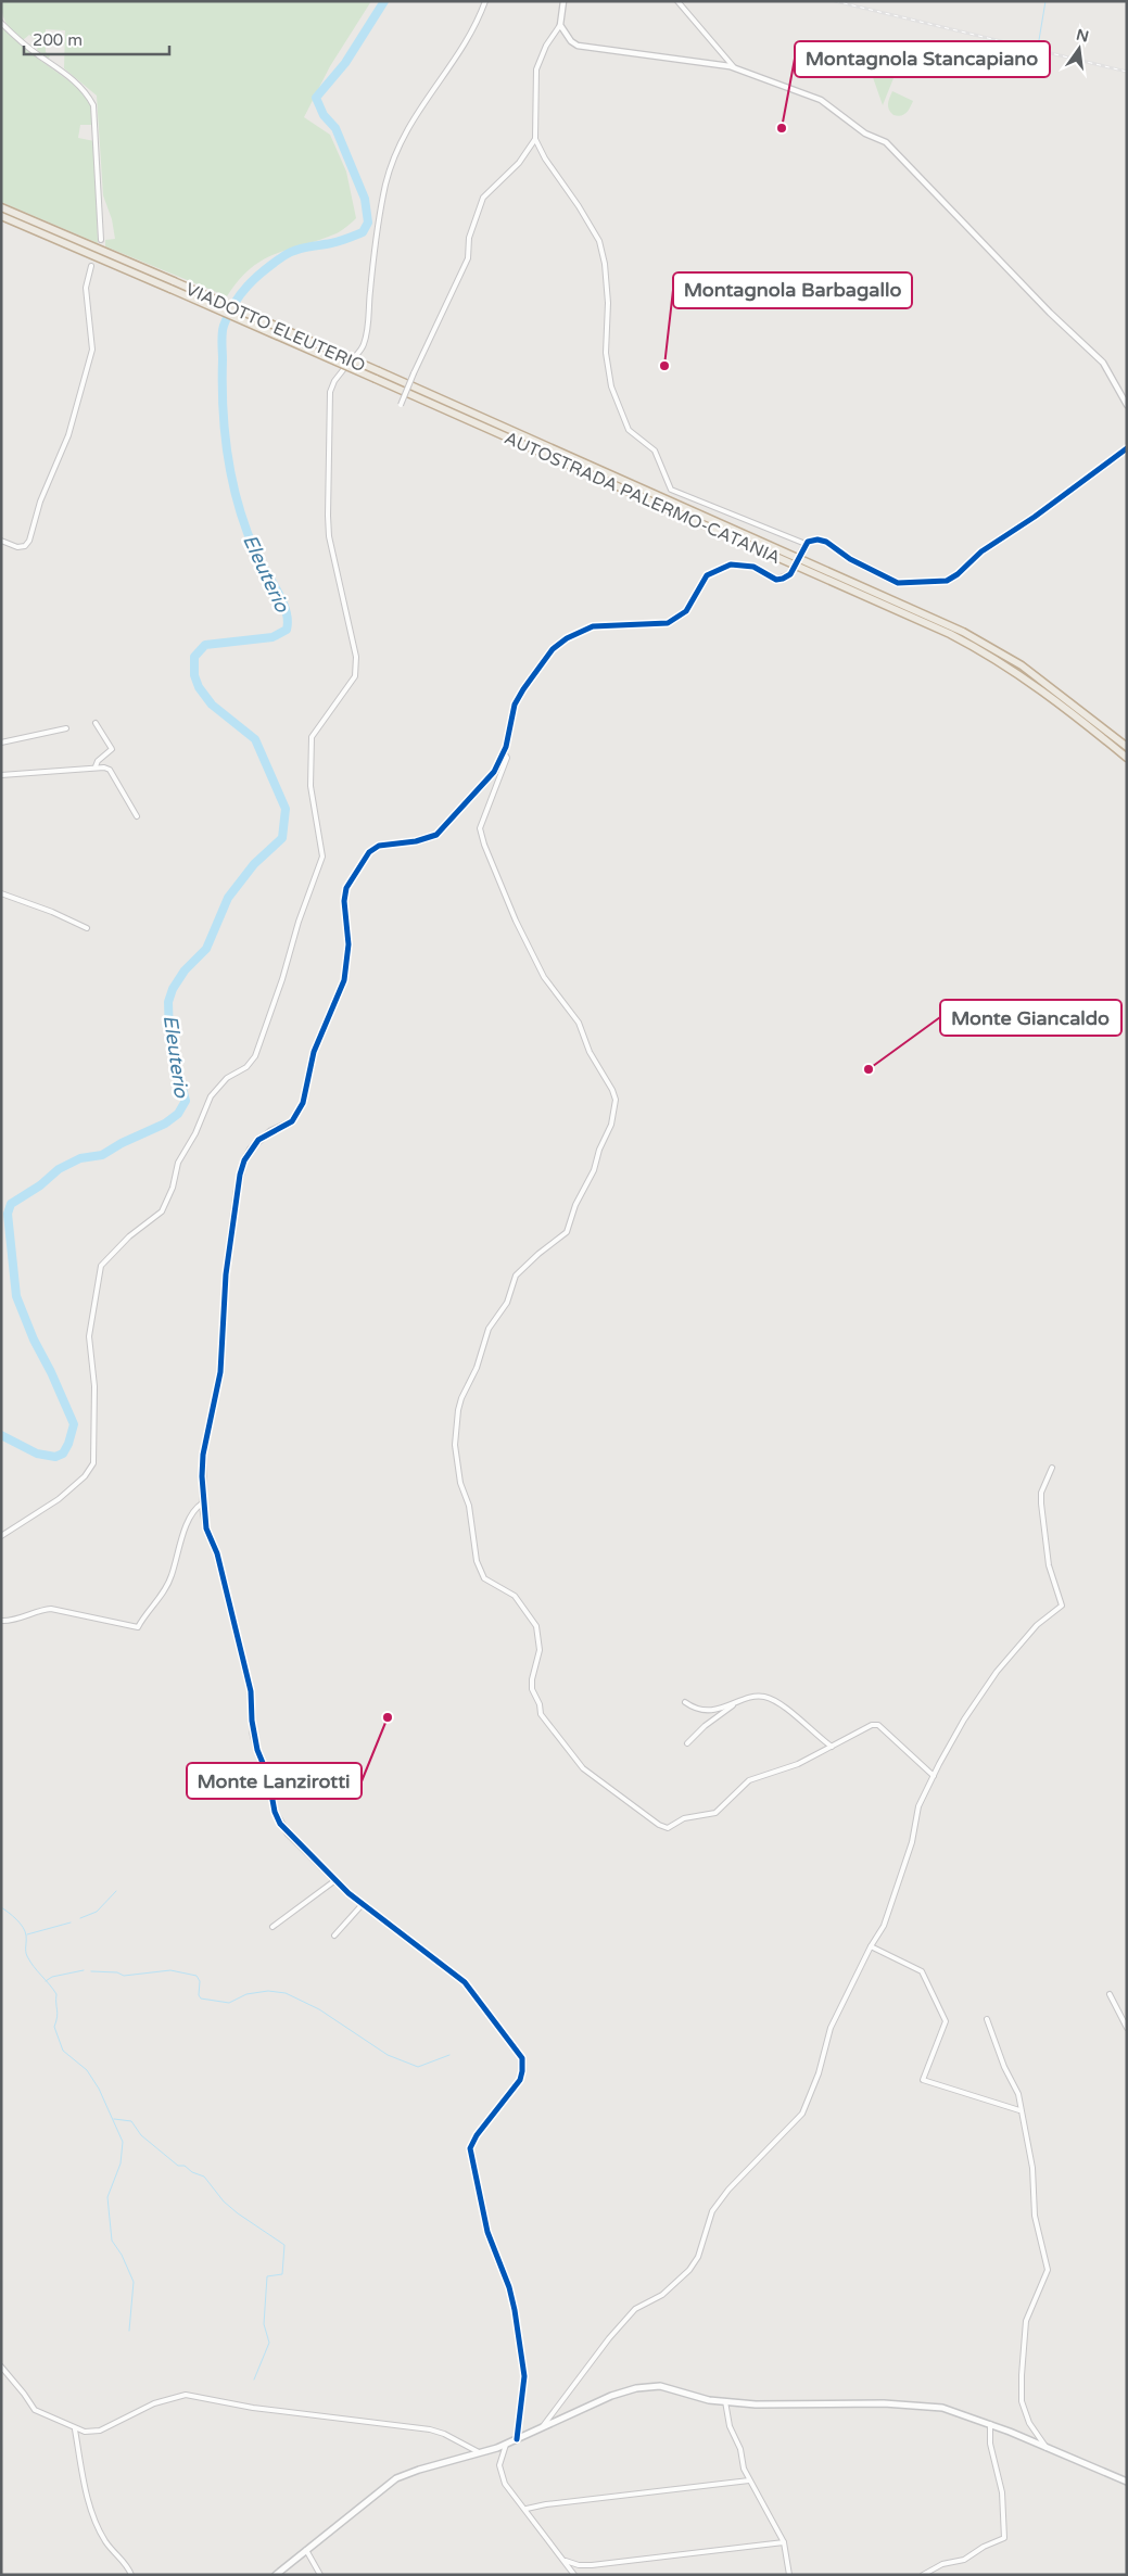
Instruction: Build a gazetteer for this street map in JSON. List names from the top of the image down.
{
  "streets": {
    "highway": ["VIADOTTO ELEUTERIO", "AUTOSTRADA PALERMO-CATANIA"]
  },
  "crossings": [
    ["VIADOTTO ELEUTERIO", "AUTOSTRADA PALERMO-CATANIA"]
  ],
  "water": ["Eleuterio"],
  "places": [
    "Montagnola Stancapiano",
    "Montagnola Barbagallo",
    "Monte Giancaldo",
    "Monte Lanzirotti"
  ],
  "scale_bar": "200 m",
  "north": "top"
}
